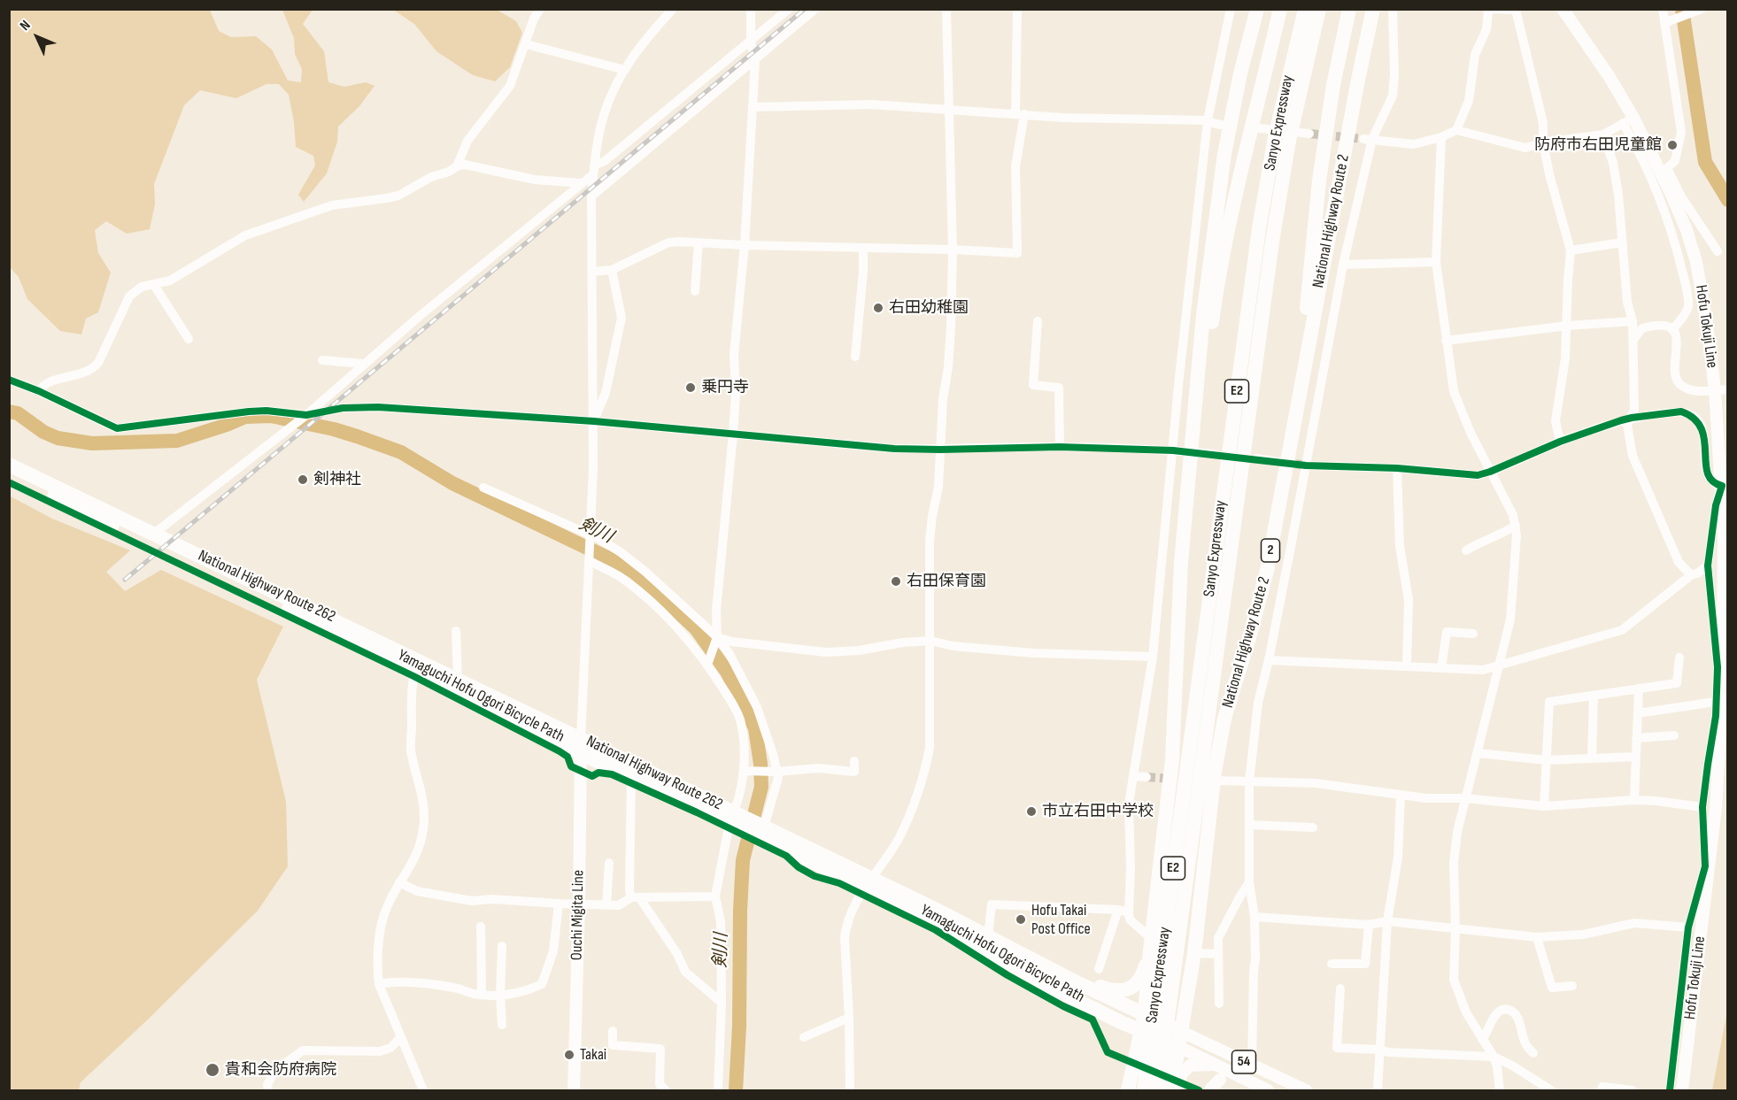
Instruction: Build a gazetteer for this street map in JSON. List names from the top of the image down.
{
  "streets": {
    "highway": [
      "Sanyo Expressway",
      "National Highway Route 2",
      "E2",
      "2",
      "National Highway Route 262"
    ],
    "main road": ["Hofu Tokuji Line", "Ouchi Migita Line", "54"],
    "cycle path": ["Yamaguchi Hofu Ogori Bicycle Path"]
  },
  "crossings": [
    ["National Highway Route 2", "National Highway Route 262"],
    ["National Highway Route 2", "54"],
    ["National Highway Route 262", "Ouchi Migita Line"],
    ["National Highway Route 262", "54"]
  ],
  "water": ["剣川"],
  "places": [
    "防府市右田児童館",
    "右田幼稚園",
    "乗円寺",
    "剣神社",
    "右田保育園",
    "市立右田中学校",
    "Hofu Takai Post Office",
    "Takai",
    "貴和会防府病院"
  ],
  "north": "top left"
}
